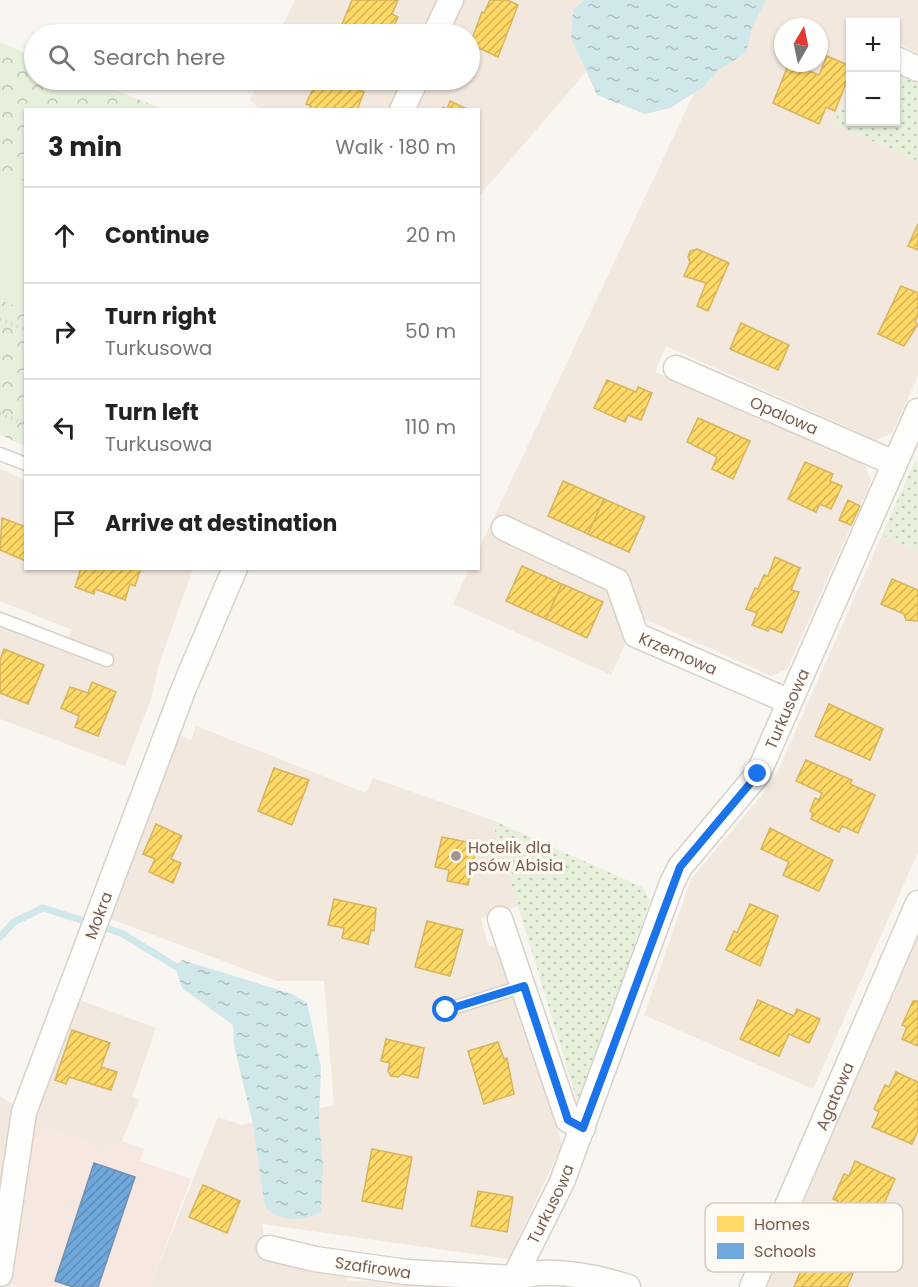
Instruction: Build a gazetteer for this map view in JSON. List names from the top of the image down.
{
  "streets": {
    "street": [
      "Opalowa",
      "Krzemowa",
      "Turkusowa",
      "Mokra",
      "Agatowa",
      "Szafirowa"
    ]
  },
  "crossings": [
    ["Opalowa", "Turkusowa"],
    ["Krzemowa", "Turkusowa"],
    ["Turkusowa", "Szafirowa"]
  ],
  "places": ["Hotelik dla psów Abisia"],
  "legend": ["Homes", "Schools"],
  "north": "top",
  "page": {
    "map_buttons": ["+", "−"],
    "search": "Search here",
    "heading": ["3 min", "Walk · 180 m"],
    "list": [
      ["Continue", "20 m"],
      ["Turn right", "Turkusowa", "50 m"],
      ["Turn left", "Turkusowa", "110 m"],
      "Arrive at destination"
    ]
  }
}
